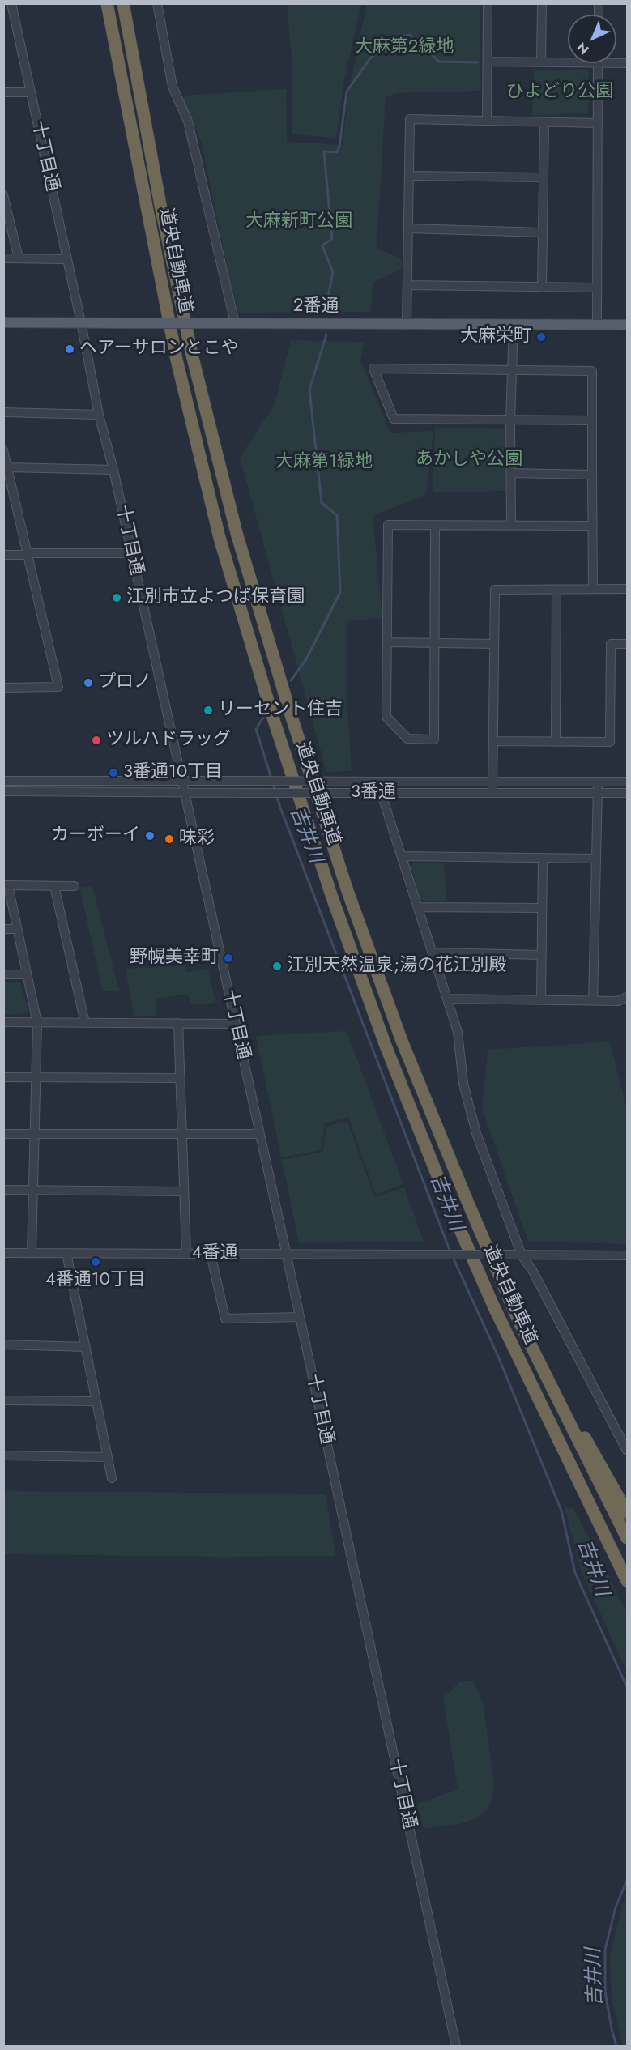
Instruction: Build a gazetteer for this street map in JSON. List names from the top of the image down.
{
  "streets": {
    "highway": ["道央自動車道"],
    "main road": ["2番通"],
    "street": ["十丁目通", "3番通", "4番通"]
  },
  "crossings": [
    ["十丁目通", "2番通"],
    ["十丁目通", "3番通"],
    ["十丁目通", "4番通"]
  ],
  "water": ["吉井川"],
  "parks": [
    "大麻第2緑地",
    "ひよどり公園",
    "大麻新町公園",
    "あかしや公園",
    "大麻第1緑地"
  ],
  "places": [
    "大麻栄町",
    "ヘアーサロンとこや",
    "江別市立よつば保育園",
    "プロノ",
    "リーセント住吉",
    "ツルハドラッグ",
    "3番通10丁目",
    "カーボーイ",
    "味彩",
    "野幌美幸町",
    "江別天然温泉;湯の花江別殿",
    "4番通10丁目"
  ],
  "north": "bottom left"
}
